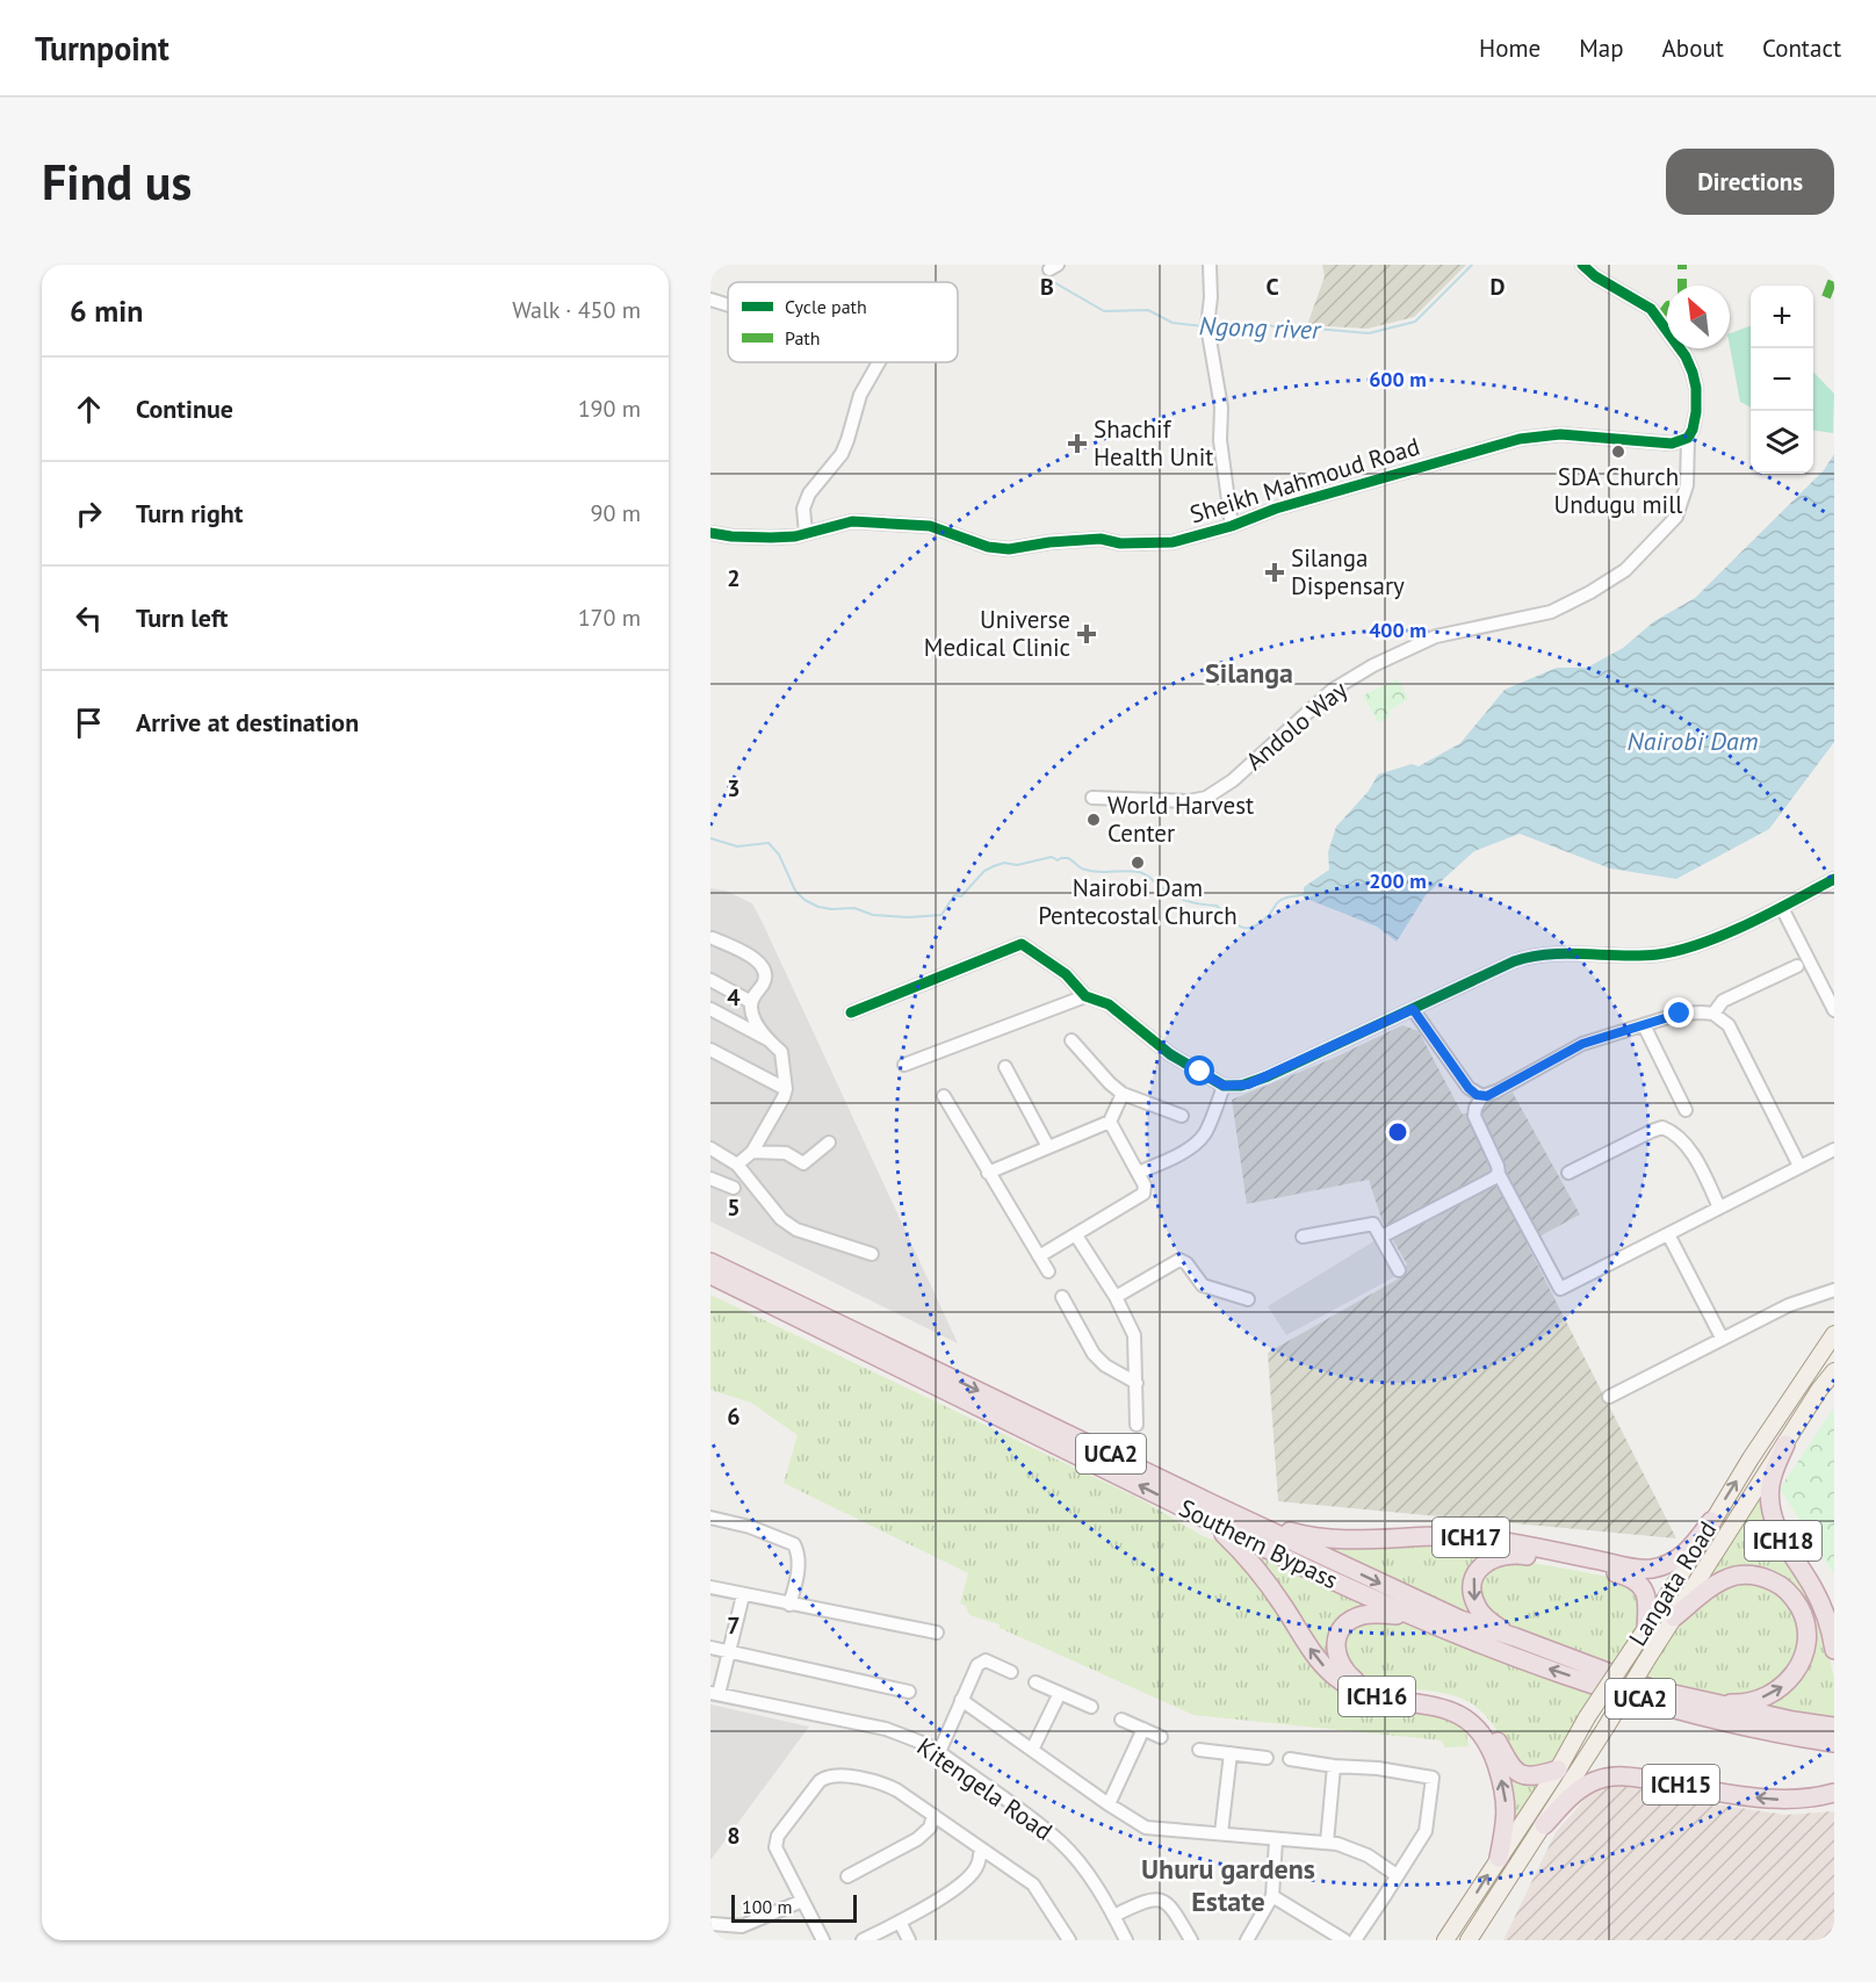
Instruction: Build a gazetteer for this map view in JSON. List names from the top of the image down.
{
  "streets": {
    "highway": [
      "UCA2",
      "ICH17",
      "ICH18",
      "Southern Bypass",
      "ICH16",
      "ICH15"
    ],
    "main road": ["Langata Road"],
    "street": ["Sheikh Mahmoud Road", "Andolo Way", "Kitengela Road"]
  },
  "crossings": [
    ["Sheikh Mahmoud Road", "Andolo Way"],
    ["ICH17", "Southern Bypass"],
    ["ICH17", "Langata Road"],
    ["ICH17", "ICH16"],
    ["ICH18", "Langata Road"],
    ["Southern Bypass", "ICH16"],
    ["Langata Road", "ICH16"],
    ["Langata Road", "ICH15"]
  ],
  "districts": ["Silanga", "Uhuru gardens Estate"],
  "water": ["Ngong river", "Nairobi Dam"],
  "places": {
    "health": ["Shachif Health Unit", "Silanga Dispensary", "Universe Medical Clinic"],
    "other": ["SDA Church Undugu mill", "World Harvest Center", "Nairobi Dam Pentecostal Church"]
  },
  "legend": ["Cycle path", "Path"],
  "scale_bar": "100 m",
  "north": "top left",
  "page": {
    "header": "Turnpoint",
    "nav": [
      "Home",
      "Map",
      "About",
      "Contact"
    ],
    "buttons": "Directions",
    "title": "Find us",
    "heading": ["6 min", "Walk · 450 m"],
    "map_buttons": ["+", "−"],
    "list": [
      ["Continue", "190 m"],
      ["Turn right", "90 m"],
      ["Turn left", "170 m"],
      "Arrive at destination"
    ],
    "scale": "100 m"
  },
  "grid": {
    "columns": ["B", "C", "D"],
    "rows": [
      "2",
      "3",
      "4",
      "5",
      "6",
      "7",
      "8"
    ]
  },
  "rings": ["600 m", "400 m", "200 m"]
}
